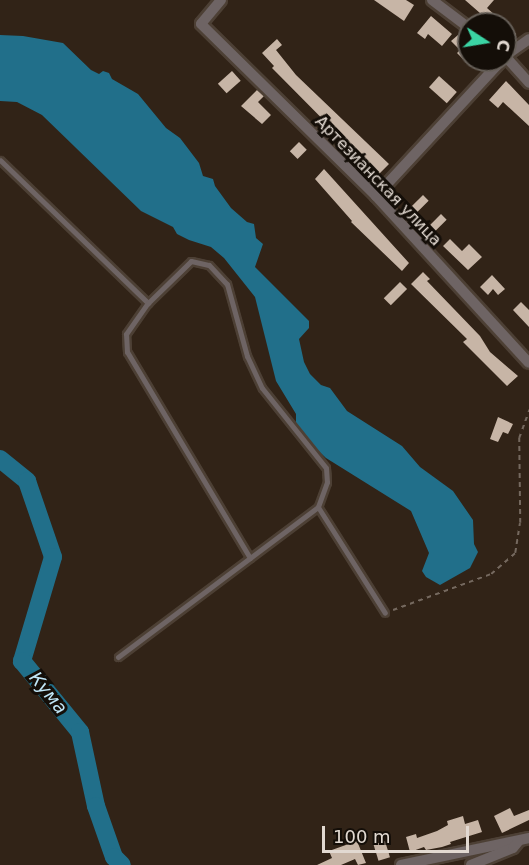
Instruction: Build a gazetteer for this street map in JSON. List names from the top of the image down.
{
  "streets": {
    "street": ["Артезианская улица"]
  },
  "water": ["Кума"],
  "scale_bar": "100 m",
  "north": "right"
}
